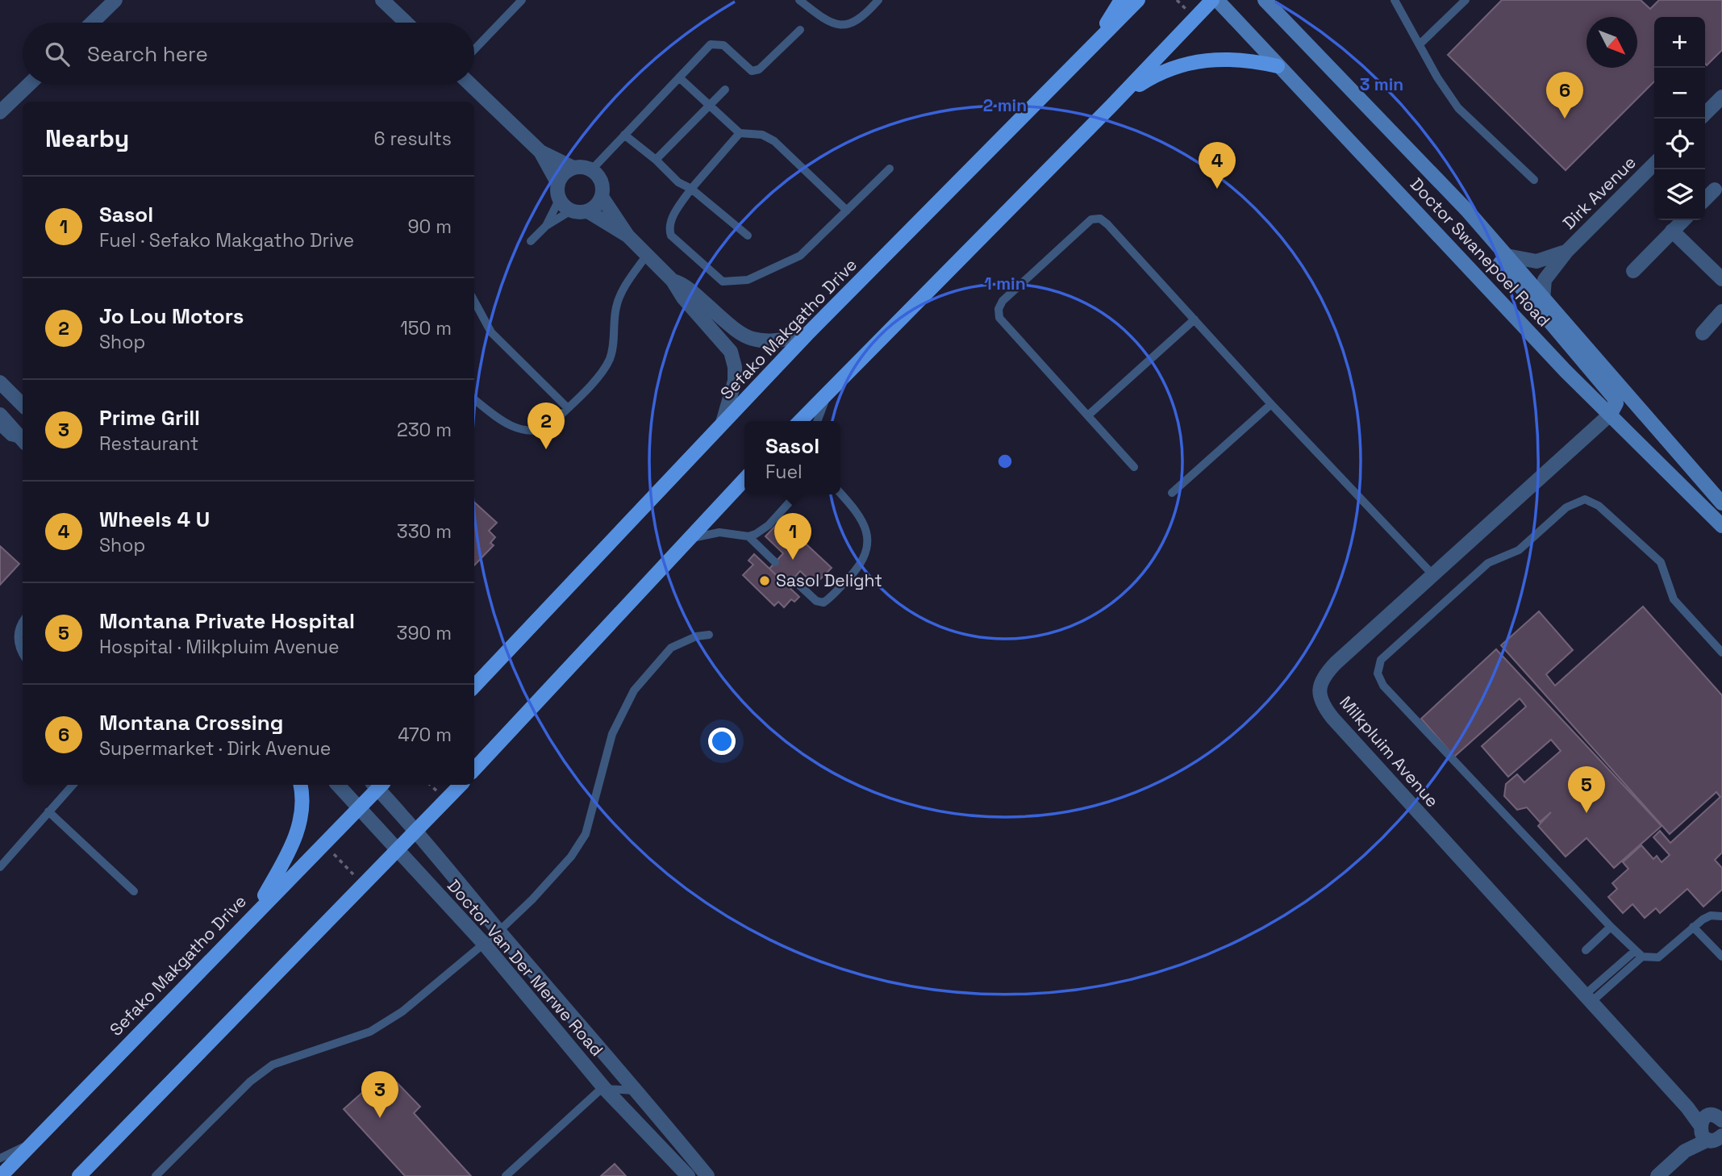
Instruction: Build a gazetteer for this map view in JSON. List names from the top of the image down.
{
  "streets": {
    "main road": ["Doctor Swanepoel Road", "Sefako Makgatho Drive"],
    "street": ["Dirk Avenue", "Milkpluim Avenue", "Doctor Van Der Merwe Road"]
  },
  "crossings": [
    ["Dirk Avenue", "Doctor Swanepoel Road"],
    ["Doctor Swanepoel Road", "Milkpluim Avenue"],
    ["Sefako Makgatho Drive", "Doctor Van Der Merwe Road"]
  ],
  "places": ["Sasol Delight"],
  "north": "bottom right",
  "page": {
    "map_buttons": ["+", "−"],
    "search": "Search here",
    "pins": [
      "6",
      "4",
      "2",
      "1",
      "5",
      "3"
    ],
    "heading": ["Nearby", "6 results"],
    "list": [
      {
        "mark": "1",
        "name": "Sasol",
        "note": "Fuel · Sefako Makgatho Drive",
        "value": "90 m"
      },
      {
        "mark": "2",
        "name": "Jo Lou Motors",
        "note": "Shop",
        "value": "150 m"
      },
      {
        "mark": "3",
        "name": "Prime Grill",
        "note": "Restaurant",
        "value": "230 m"
      },
      {
        "mark": "4",
        "name": "Wheels 4 U",
        "note": "Shop",
        "value": "330 m"
      },
      {
        "mark": "5",
        "name": "Montana Private Hospital",
        "note": "Hospital · Milkpluim Avenue",
        "value": "390 m"
      },
      {
        "mark": "6",
        "name": "Montana Crossing",
        "note": "Supermarket · Dirk Avenue",
        "value": "470 m"
      }
    ],
    "popup": ["Sasol", "Fuel"]
  },
  "rings": ["3 min", "2 min", "1 min"]
}
